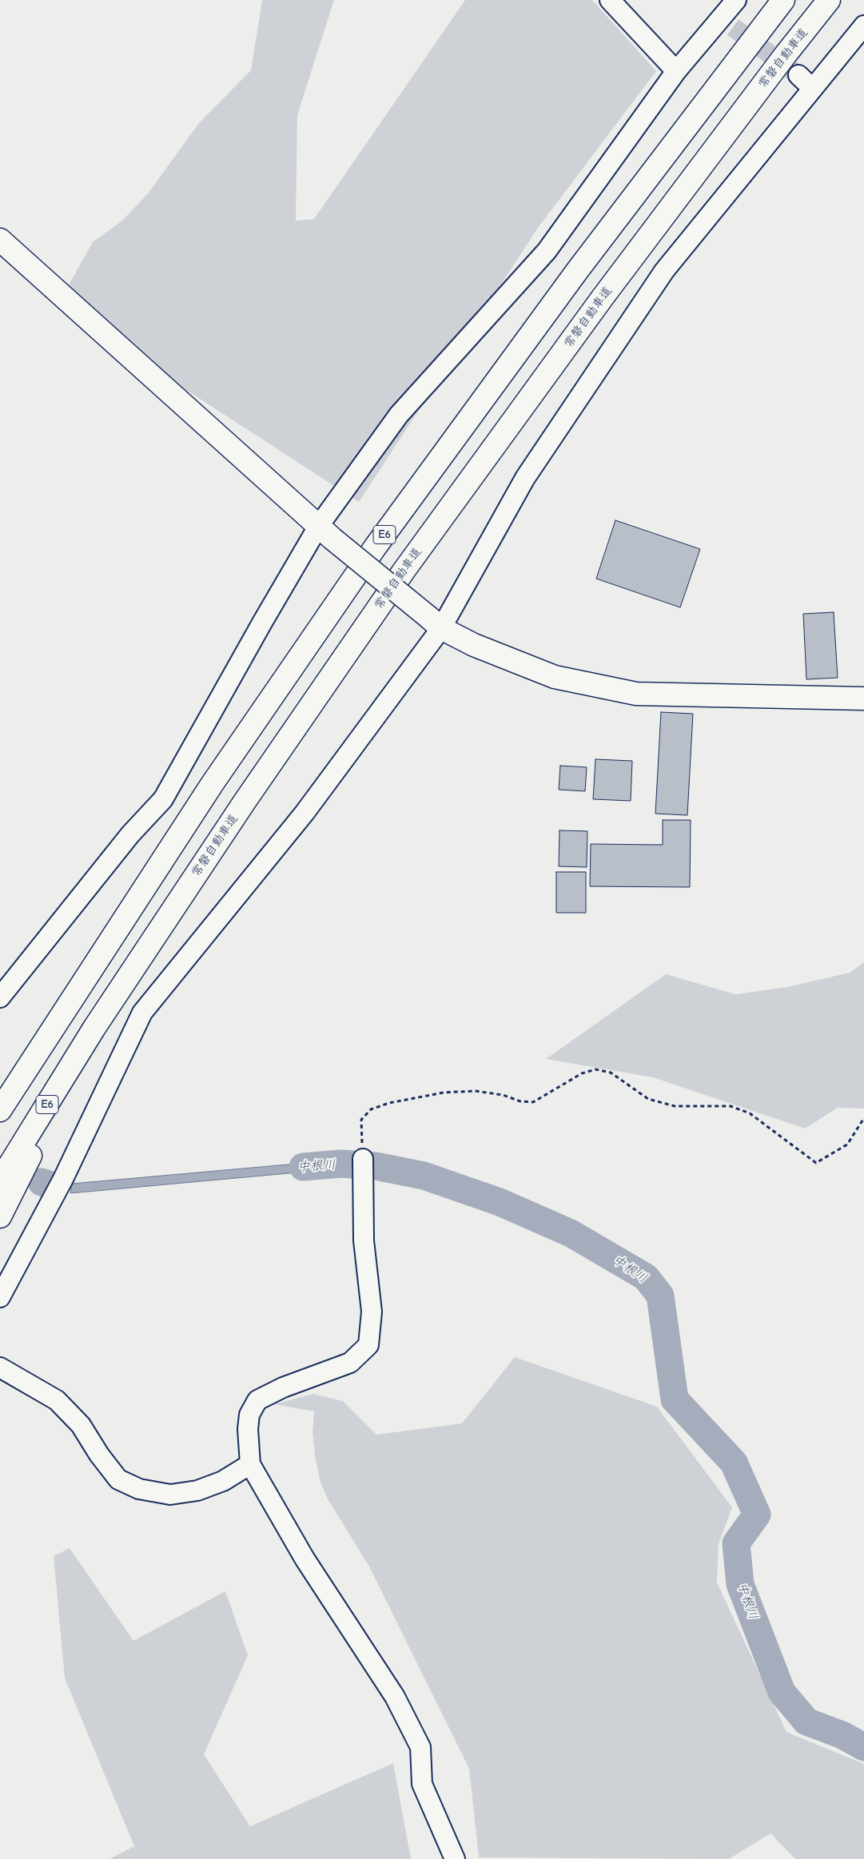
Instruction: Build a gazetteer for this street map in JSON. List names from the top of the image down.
{
  "streets": {
    "main road": ["常磐自動車道", "E6"]
  },
  "water": ["中根川"]
}
